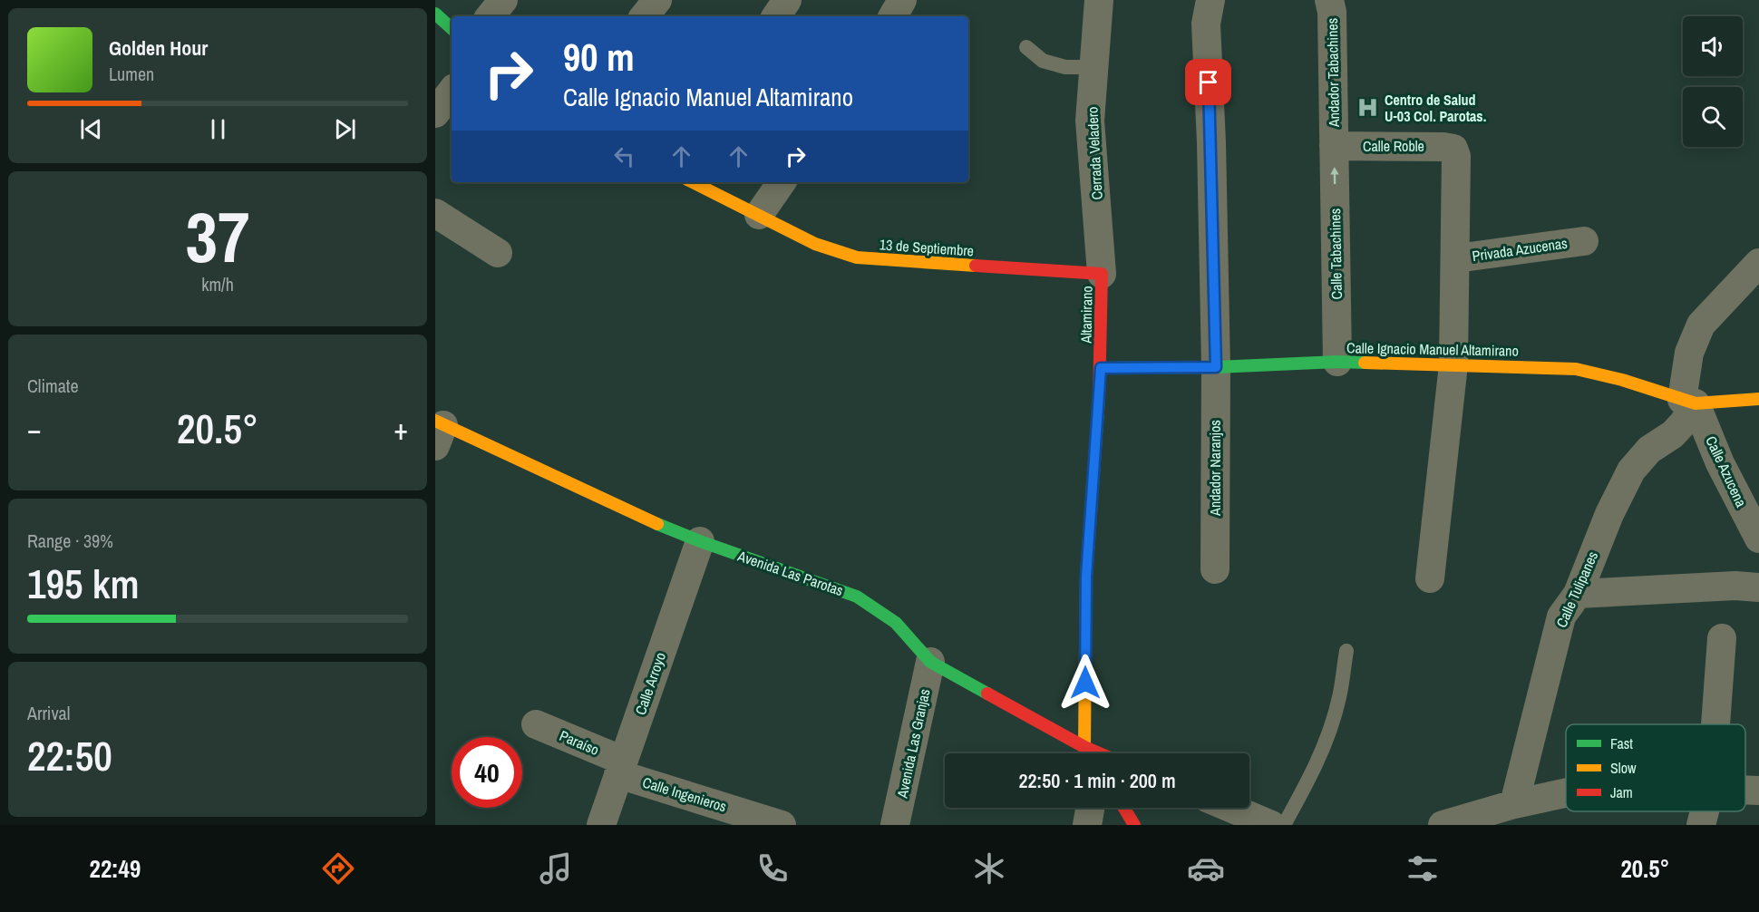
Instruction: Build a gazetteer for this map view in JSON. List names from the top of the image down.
{
  "streets": {
    "street": [
      "Andador Tabachines",
      "Calle Roble",
      "Cerrada Veladero",
      "13 de Septiembre",
      "Privada Azucenas",
      "Calle Tabachines",
      "Altamirano",
      "Calle Ignacio Manuel Altamirano",
      "Andador Naranjos",
      "Calle Azucena",
      "Avenida Las Parotas",
      "Calle Tulipanes",
      "Calle Arroyo",
      "Paraíso",
      "Avenida Las Granjas",
      "Calle Ingenieros"
    ]
  },
  "crossings": [
    ["Andador Tabachines", "Calle Roble"],
    ["Andador Tabachines", "Calle Tabachines"],
    ["Calle Roble", "Privada Azucenas"],
    ["Calle Roble", "Calle Tabachines"],
    ["Cerrada Veladero", "13 de Septiembre"],
    ["Cerrada Veladero", "Altamirano"],
    ["13 de Septiembre", "Altamirano"],
    ["Calle Tabachines", "Calle Ignacio Manuel Altamirano"],
    ["Altamirano", "Calle Ignacio Manuel Altamirano"],
    ["Calle Ignacio Manuel Altamirano", "Andador Naranjos"],
    ["Calle Ignacio Manuel Altamirano", "Calle Azucena"],
    ["Calle Ignacio Manuel Altamirano", "Calle Tulipanes"],
    ["Calle Azucena", "Calle Tulipanes"],
    ["Avenida Las Parotas", "Calle Arroyo"],
    ["Avenida Las Parotas", "Avenida Las Granjas"],
    ["Calle Arroyo", "Paraíso"],
    ["Calle Arroyo", "Calle Ingenieros"],
    ["Paraíso", "Calle Ingenieros"]
  ],
  "places": {
    "hospital": ["Centro de Salud U-03 Col. Parotas."]
  },
  "legend": ["Fast", "Slow", "Jam"],
  "page": {
    "turn": ["90 m", "Calle Ignacio Manuel Altamirano"],
    "song": ["Golden Hour", "Lumen"],
    "tile": [
      ["37", "km/h"],
      "Climate",
      ["Range · 39%", "195 km"],
      ["Arrival", "22:50"]
    ],
    "heat": ["−", "20.5°", "+"],
    "limit": "40",
    "trip": "22:50 · 1 min · 200 m",
    "tabs": ["22:49", "20.5°"]
  }
}
